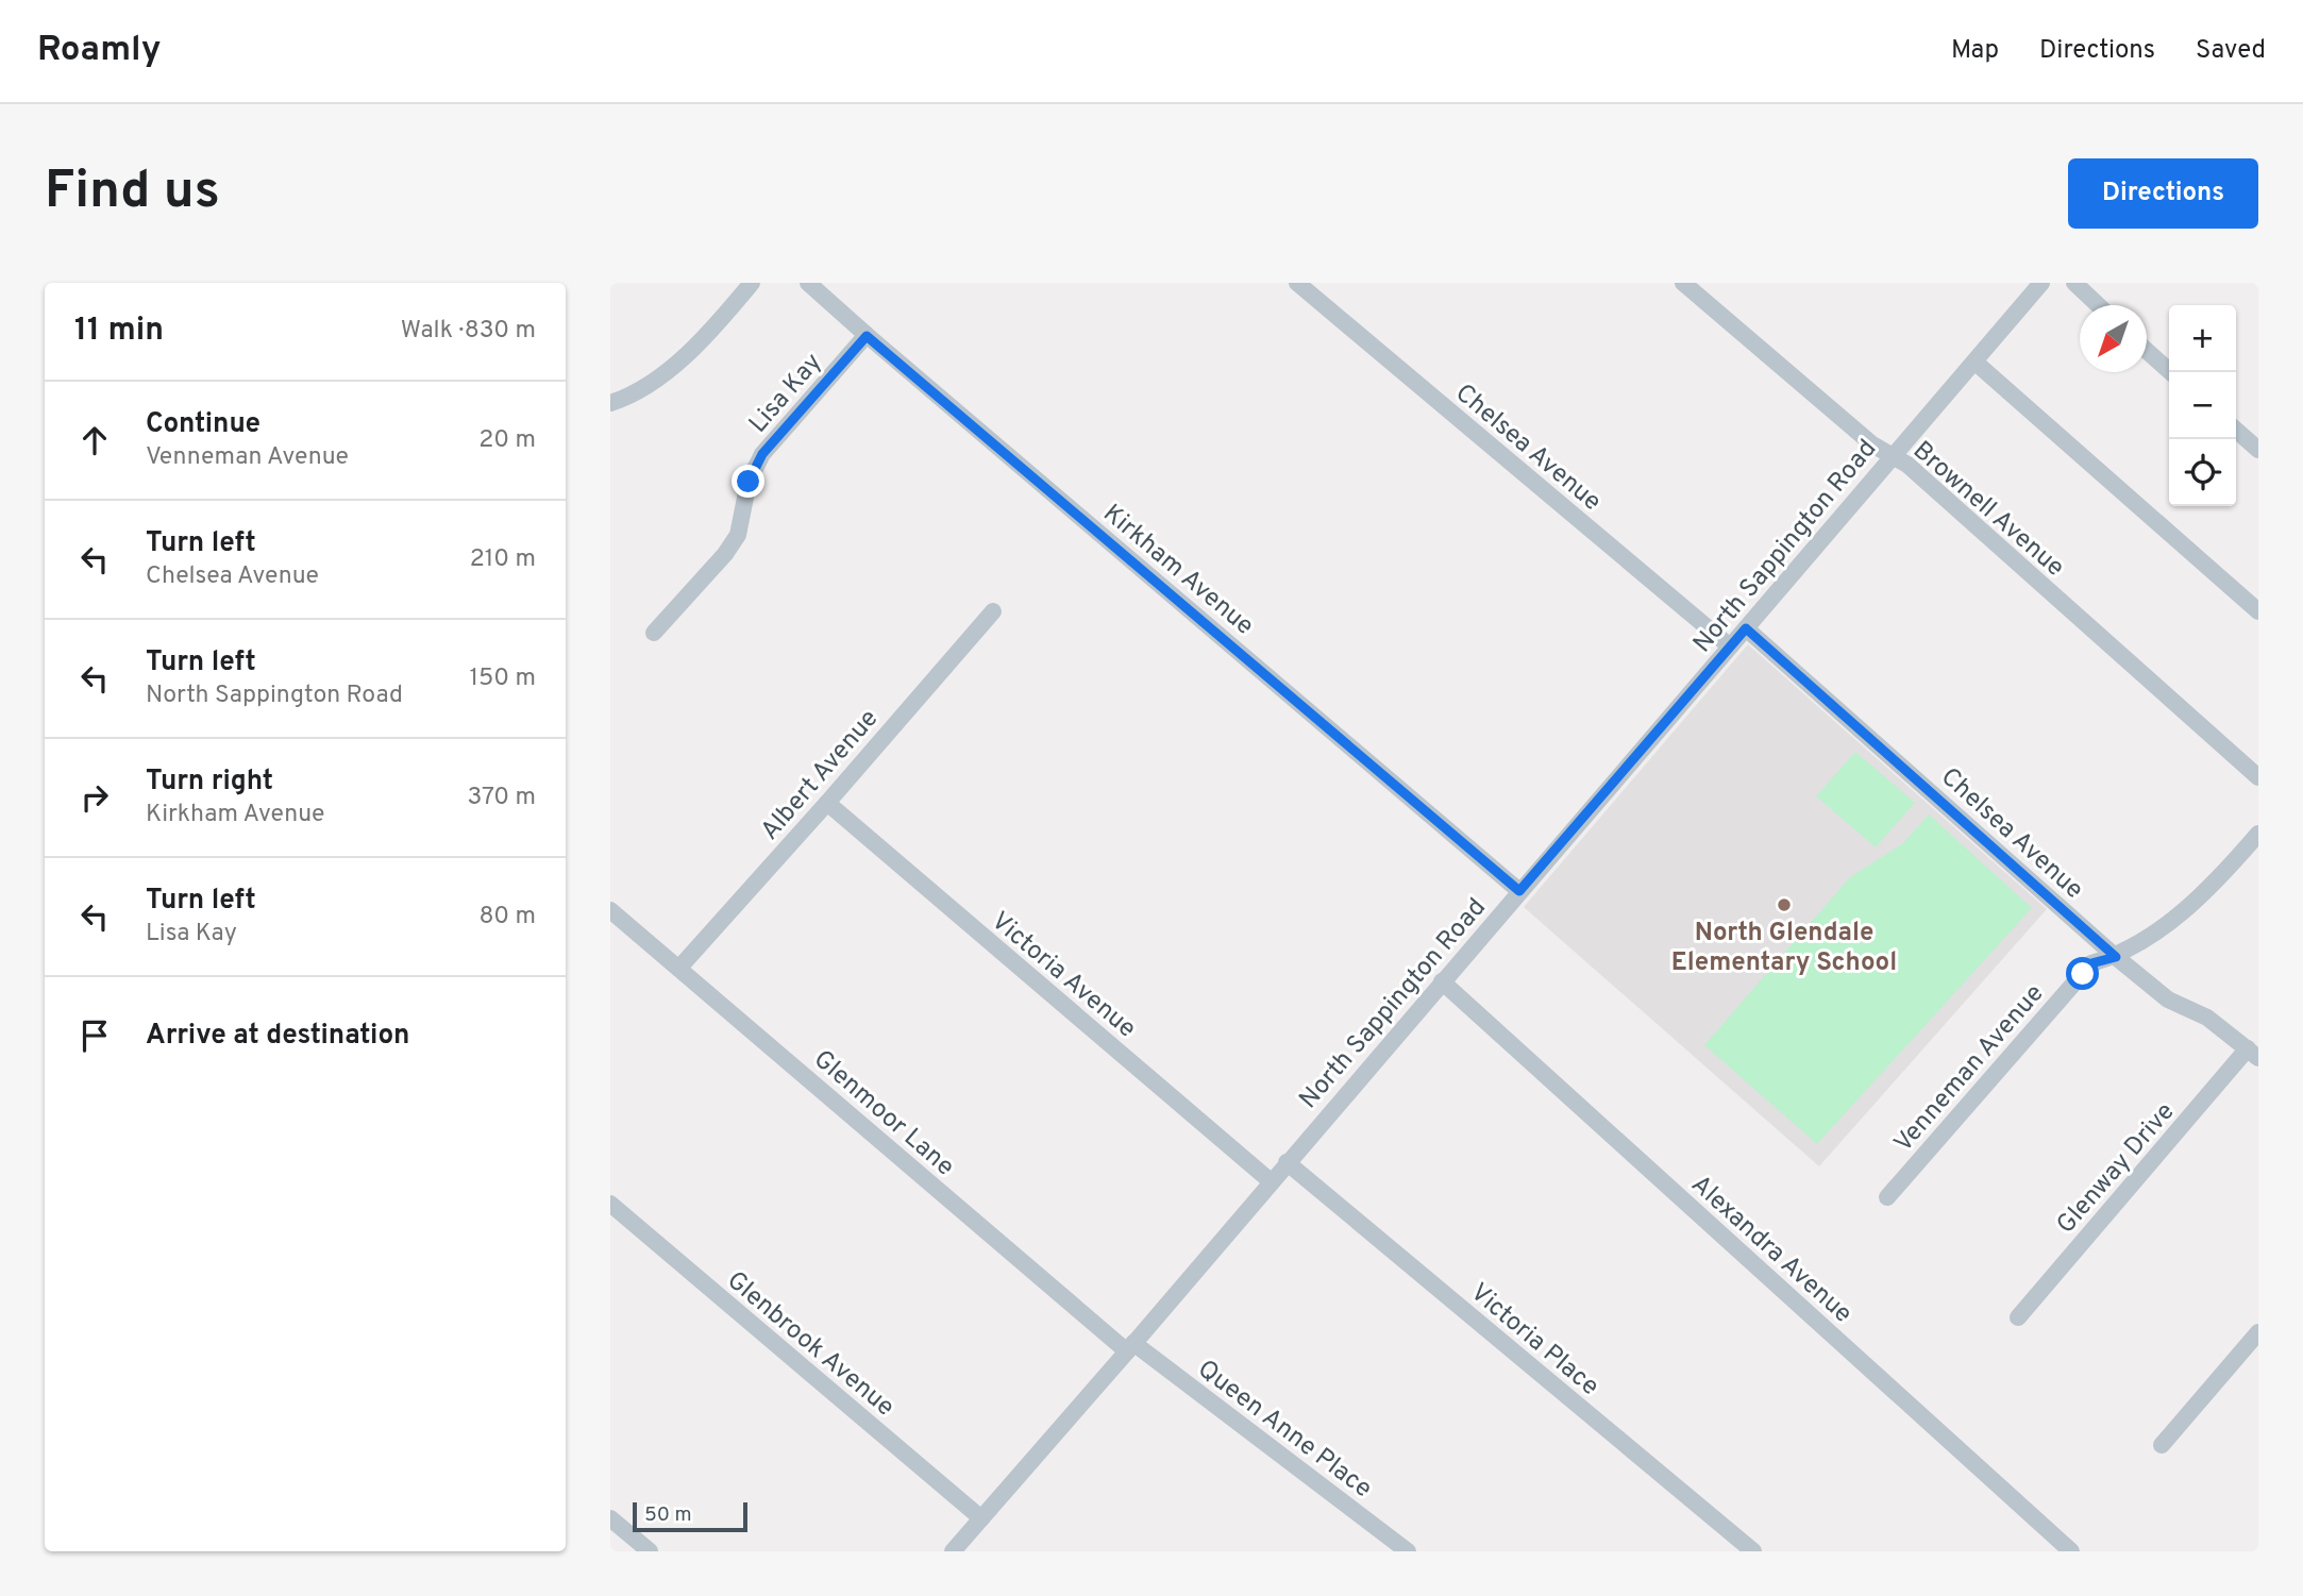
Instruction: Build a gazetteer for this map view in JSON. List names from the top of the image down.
{
  "streets": {
    "street": [
      "Lisa Kay",
      "Chelsea Avenue",
      "Brownell Avenue",
      "North Sappington Road",
      "Kirkham Avenue",
      "Albert Avenue",
      "Victoria Avenue",
      "Venneman Avenue",
      "Glenmoor Lane",
      "Glenway Drive",
      "Alexandra Avenue",
      "Victoria Place",
      "Glenbrook Avenue",
      "Queen Anne Place"
    ]
  },
  "crossings": [
    ["Lisa Kay", "Kirkham Avenue"],
    ["Chelsea Avenue", "North Sappington Road"],
    ["Chelsea Avenue", "Venneman Avenue"],
    ["Chelsea Avenue", "Glenway Drive"],
    ["Brownell Avenue", "North Sappington Road"],
    ["North Sappington Road", "Kirkham Avenue"],
    ["North Sappington Road", "Victoria Avenue"],
    ["North Sappington Road", "Glenmoor Lane"],
    ["North Sappington Road", "Alexandra Avenue"],
    ["North Sappington Road", "Victoria Place"],
    ["North Sappington Road", "Glenbrook Avenue"],
    ["North Sappington Road", "Queen Anne Place"],
    ["Albert Avenue", "Victoria Avenue"],
    ["Albert Avenue", "Glenmoor Lane"],
    ["Glenmoor Lane", "Queen Anne Place"]
  ],
  "places": ["North Glendale Elementary School"],
  "scale_bar": "50 m",
  "north": "bottom left",
  "page": {
    "header": "Roamly",
    "nav": ["Map", "Directions", "Saved"],
    "buttons": "Directions",
    "title": "Find us",
    "heading": ["11 min", "Walk · 830 m"],
    "map_buttons": ["+", "−"],
    "list": [
      ["Continue", "Venneman Avenue", "20 m"],
      ["Turn left", "Chelsea Avenue", "210 m"],
      ["Turn left", "North Sappington Road", "150 m"],
      ["Turn right", "Kirkham Avenue", "370 m"],
      ["Turn left", "Lisa Kay", "80 m"],
      "Arrive at destination"
    ],
    "scale": "50 m"
  }
}
